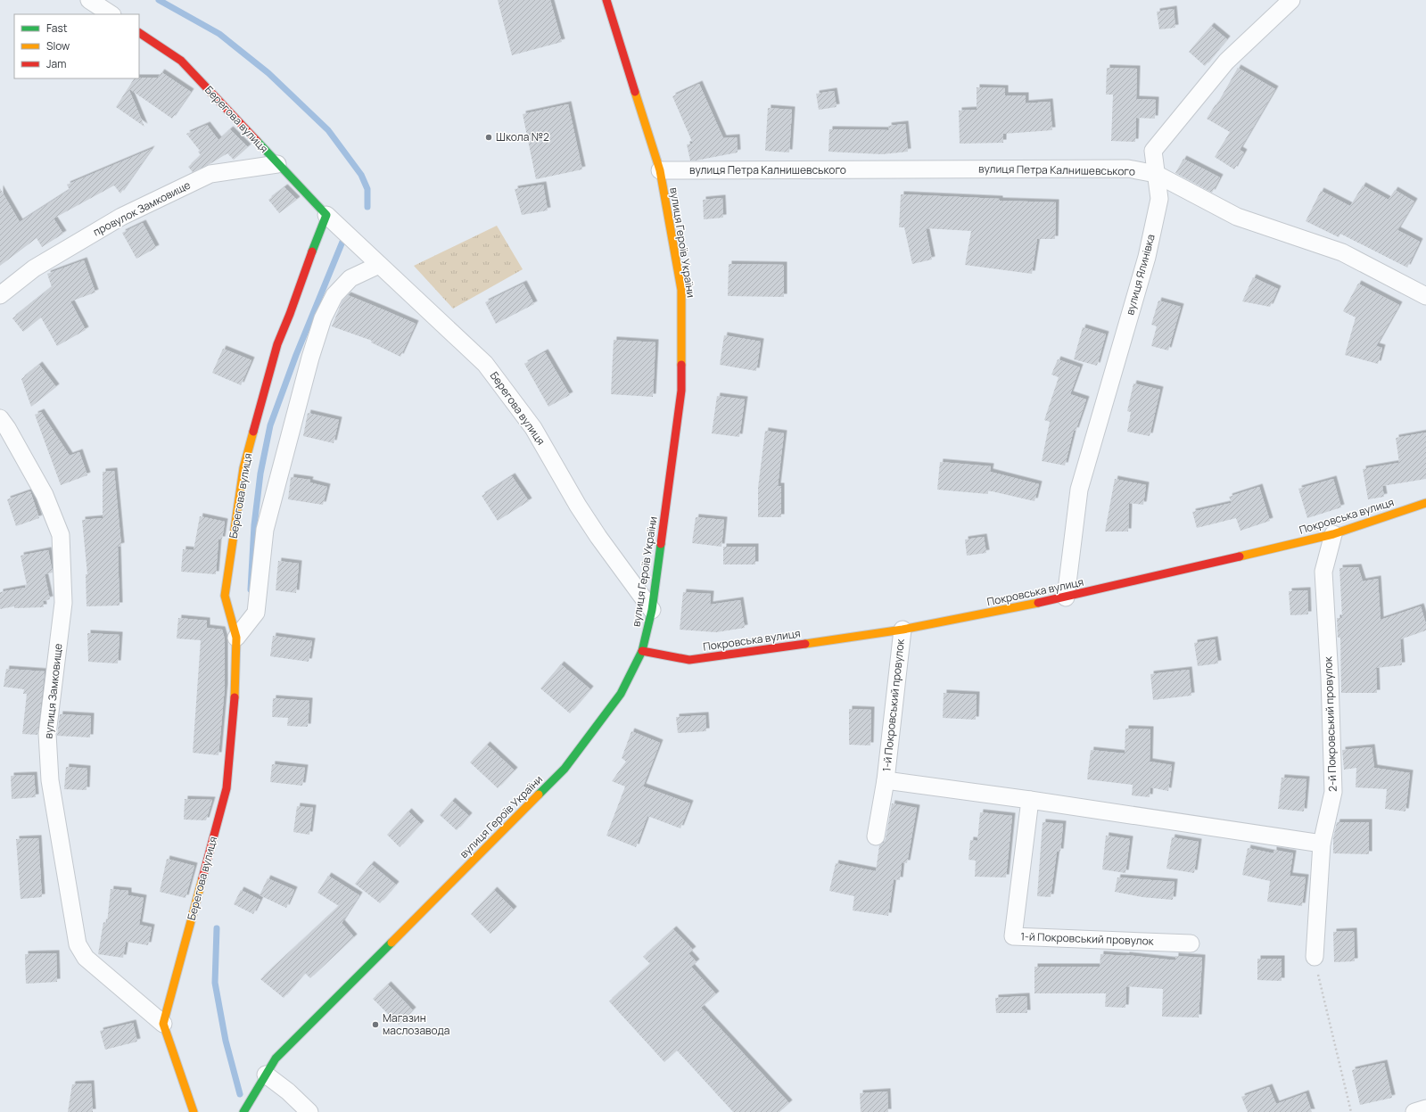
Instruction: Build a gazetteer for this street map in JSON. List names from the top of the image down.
{
  "streets": {
    "street": [
      "Берегова вулиця",
      "вулиця Петра Калнишевського",
      "провулок Замковище",
      "вулиця Героїв України",
      "вулиця Ялинівка",
      "Покровська вулиця",
      "вулиця Замковище",
      "1-й Покровський провулок",
      "2-й Покровський провулок"
    ]
  },
  "crossings": [
    ["Берегова вулиця", "провулок Замковище"],
    ["Берегова вулиця", "вулиця Героїв України"],
    ["Берегова вулиця", "вулиця Замковище"],
    ["вулиця Петра Калнишевського", "вулиця Героїв України"],
    ["вулиця Петра Калнишевського", "вулиця Ялинівка"],
    ["вулиця Героїв України", "Покровська вулиця"],
    ["вулиця Ялинівка", "Покровська вулиця"],
    ["Покровська вулиця", "1-й Покровський провулок"],
    ["Покровська вулиця", "2-й Покровський провулок"],
    ["1-й Покровський провулок", "2-й Покровський провулок"]
  ],
  "places": ["Школа №2", "Магазин маслозавода"],
  "legend": ["Fast", "Slow", "Jam"]
}
